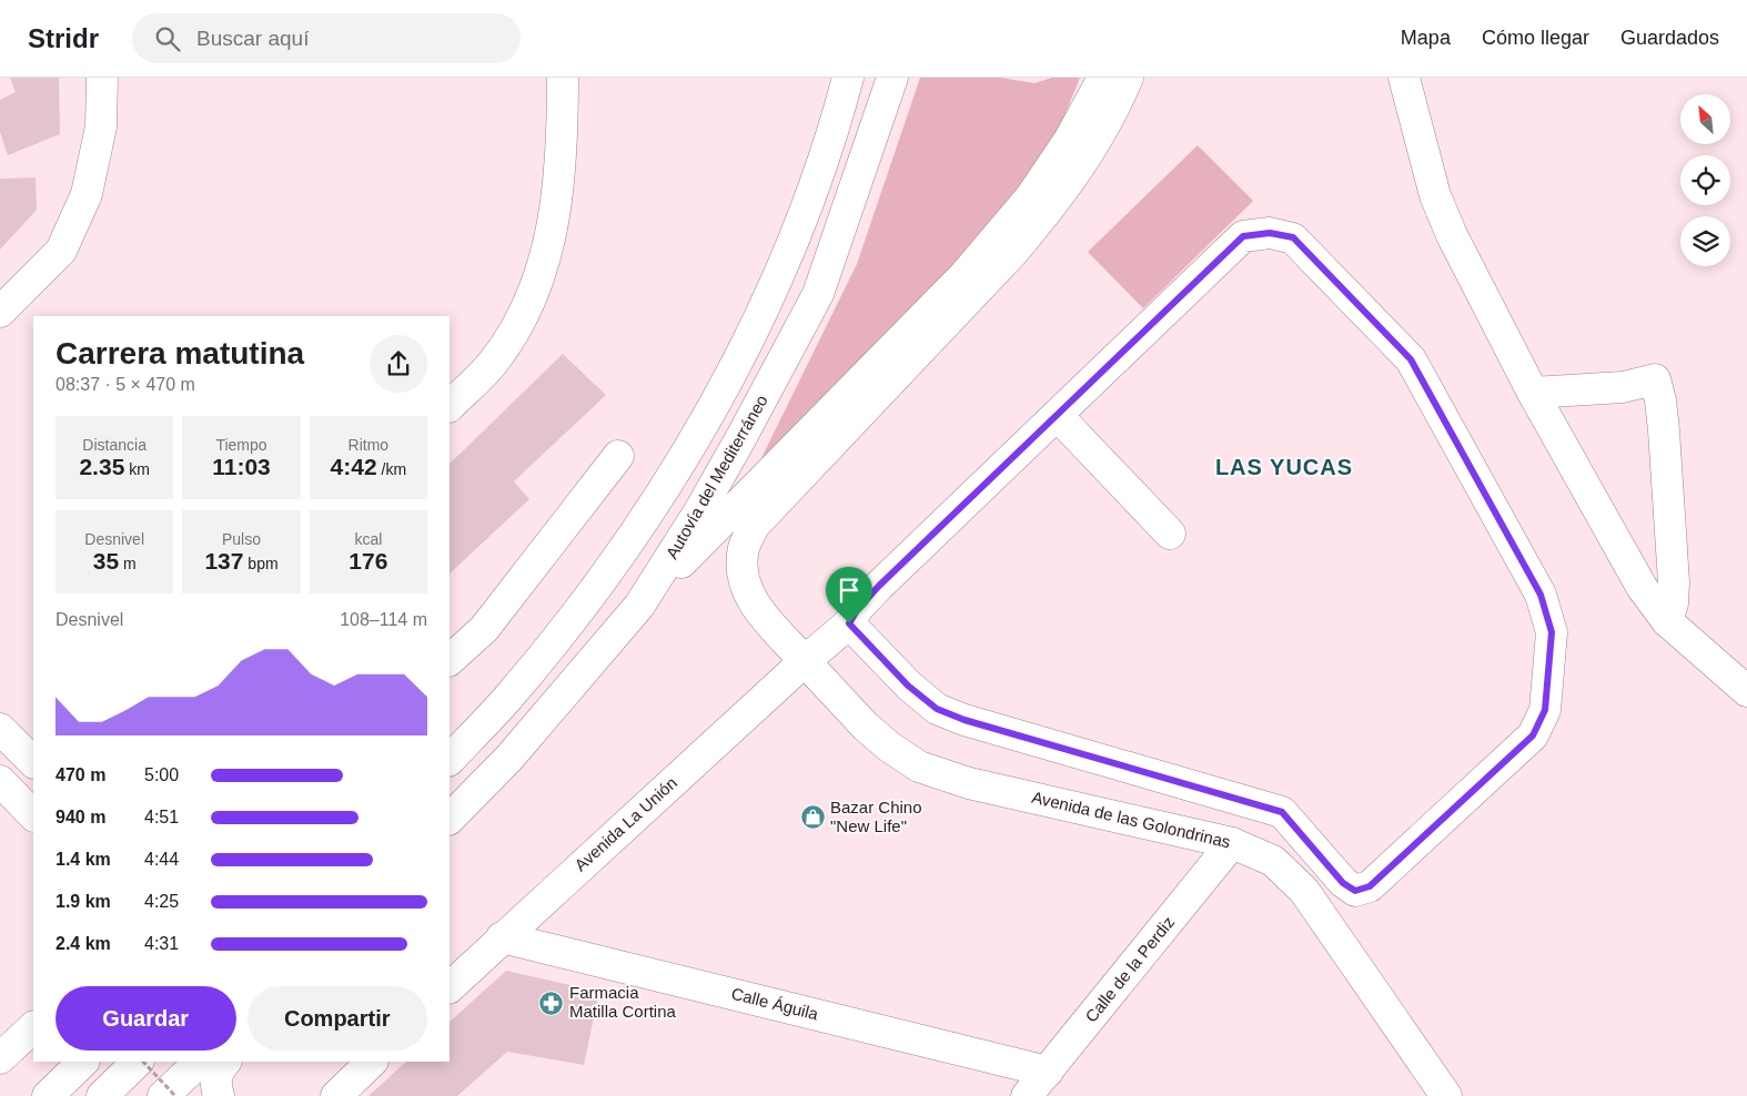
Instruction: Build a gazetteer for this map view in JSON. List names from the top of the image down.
{
  "streets": {
    "main road": [
      "Autovía del Mediterráneo",
      "Avenida de las Golondrinas",
      "Avenida La Unión",
      "Calle de la Perdiz",
      "Calle Águila"
    ]
  },
  "crossings": [
    ["Avenida de las Golondrinas", "Avenida La Unión"],
    ["Avenida de las Golondrinas", "Calle de la Perdiz"],
    ["Avenida La Unión", "Calle Águila"],
    ["Calle de la Perdiz", "Calle Águila"]
  ],
  "districts": ["LAS YUCAS"],
  "places": {
    "shop": ["Bazar Chino \"New Life\""],
    "pharmacy": ["Farmacia Matilla Cortina"]
  },
  "north": "top left",
  "page": {
    "header": "Stridr",
    "search": "Buscar aquí",
    "nav": ["Mapa", "Cómo llegar", "Guardados"],
    "heading": ["Carrera matutina", "08:37 · 5 × 470 m"],
    "stats": [
      ["Distancia", "2.35 km"],
      ["Tiempo", "11:03"],
      ["Ritmo", "4:42 /km"],
      ["Desnivel", "35 m"],
      ["Pulso", "137 bpm"],
      ["kcal", "176"]
    ],
    "chart": ["Desnivel", "108–114 m"],
    "list": [
      {
        "name": "470 m",
        "note": "5:00"
      },
      {
        "name": "940 m",
        "note": "4:51"
      },
      {
        "name": "1.4 km",
        "note": "4:44"
      },
      {
        "name": "1.9 km",
        "note": "4:25"
      },
      {
        "name": "2.4 km",
        "note": "4:31"
      }
    ],
    "buttons": ["Guardar", "Compartir"]
  }
}
